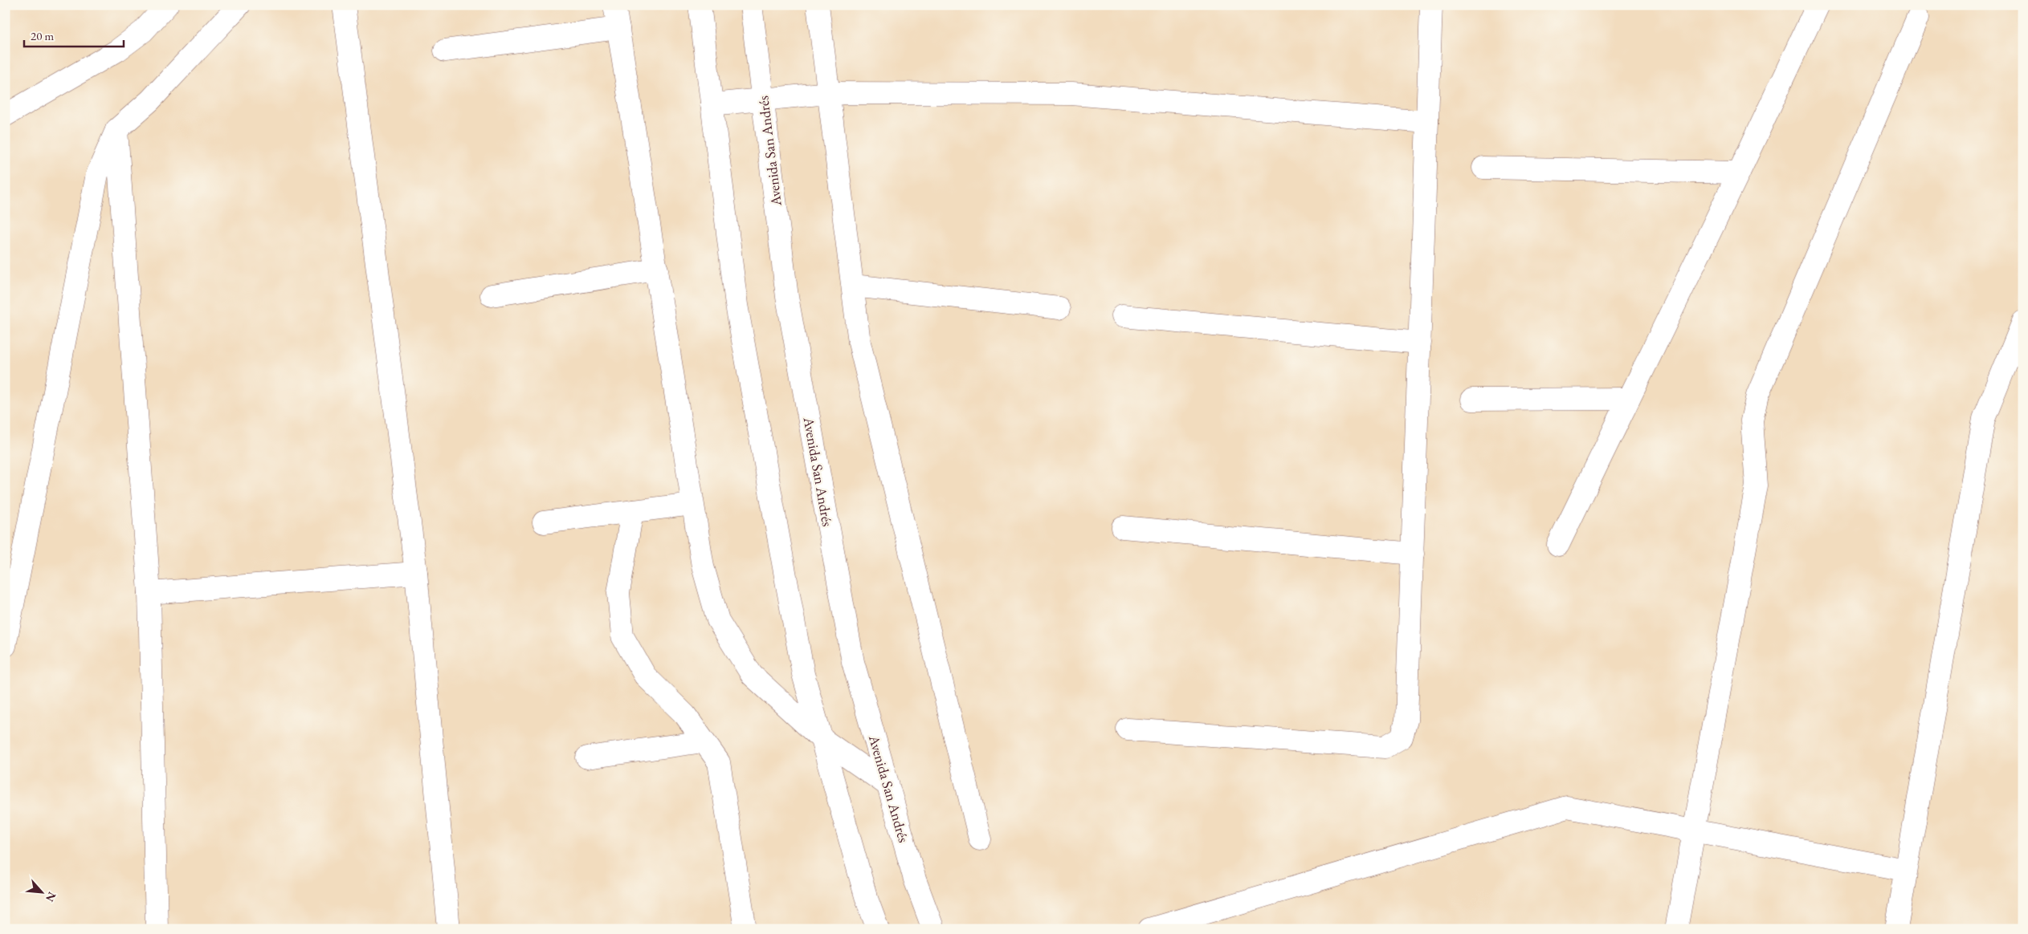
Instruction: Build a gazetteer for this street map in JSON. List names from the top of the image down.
{
  "streets": {
    "street": ["Avenida San Andrés"]
  },
  "scale_bar": "20 m",
  "north": "bottom right"
}
